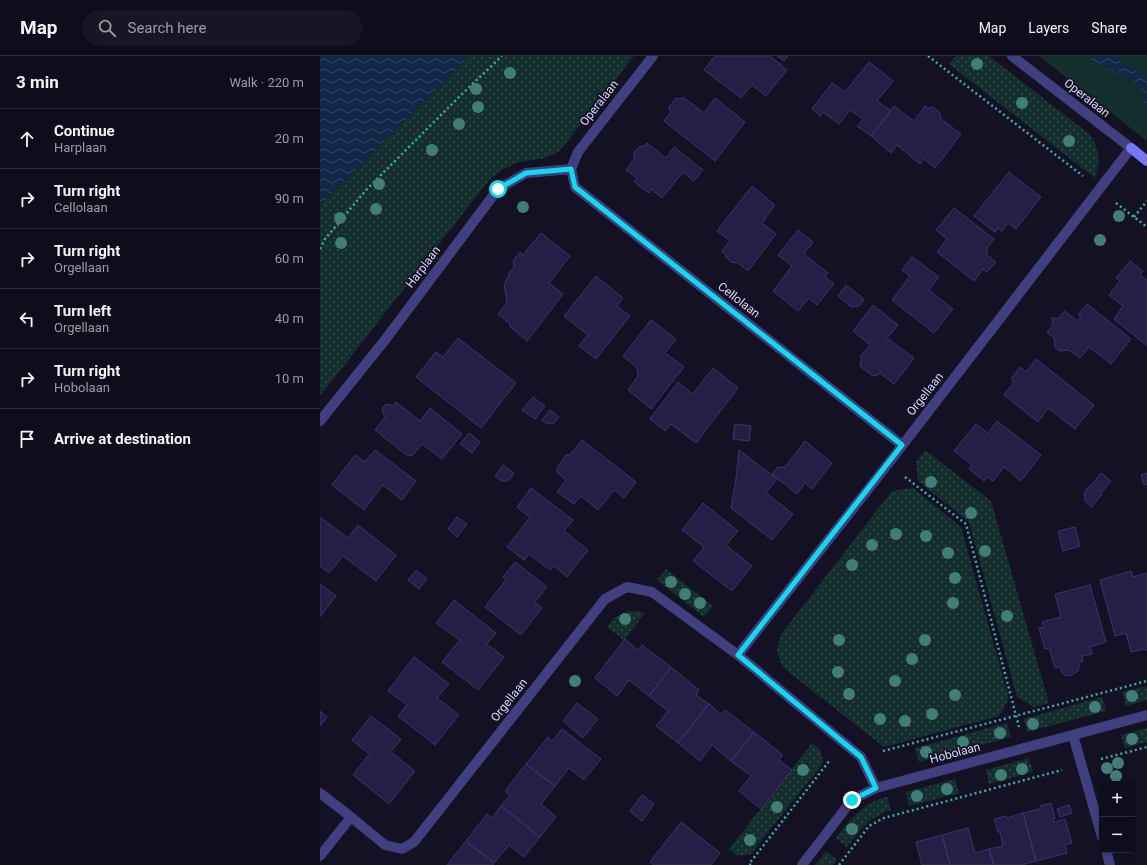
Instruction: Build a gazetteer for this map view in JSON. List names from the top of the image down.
{
  "streets": {
    "street": [
      "Operalaan",
      "Harplaan",
      "Cellolaan",
      "Orgellaan",
      "Hobolaan"
    ]
  },
  "crossings": [
    ["Operalaan", "Harplaan"],
    ["Operalaan", "Cellolaan"],
    ["Operalaan", "Orgellaan"],
    ["Harplaan", "Cellolaan"],
    ["Cellolaan", "Orgellaan"],
    ["Orgellaan", "Hobolaan"]
  ],
  "page": {
    "header": "Map",
    "search": "Search here",
    "nav": ["Map", "Layers", "Share"],
    "heading": ["3 min", "Walk · 220 m"],
    "list": [
      ["Continue", "Harplaan", "20 m"],
      ["Turn right", "Cellolaan", "90 m"],
      ["Turn right", "Orgellaan", "60 m"],
      ["Turn left", "Orgellaan", "40 m"],
      ["Turn right", "Hobolaan", "10 m"],
      "Arrive at destination"
    ],
    "map_buttons": ["+", "−"]
  }
}
